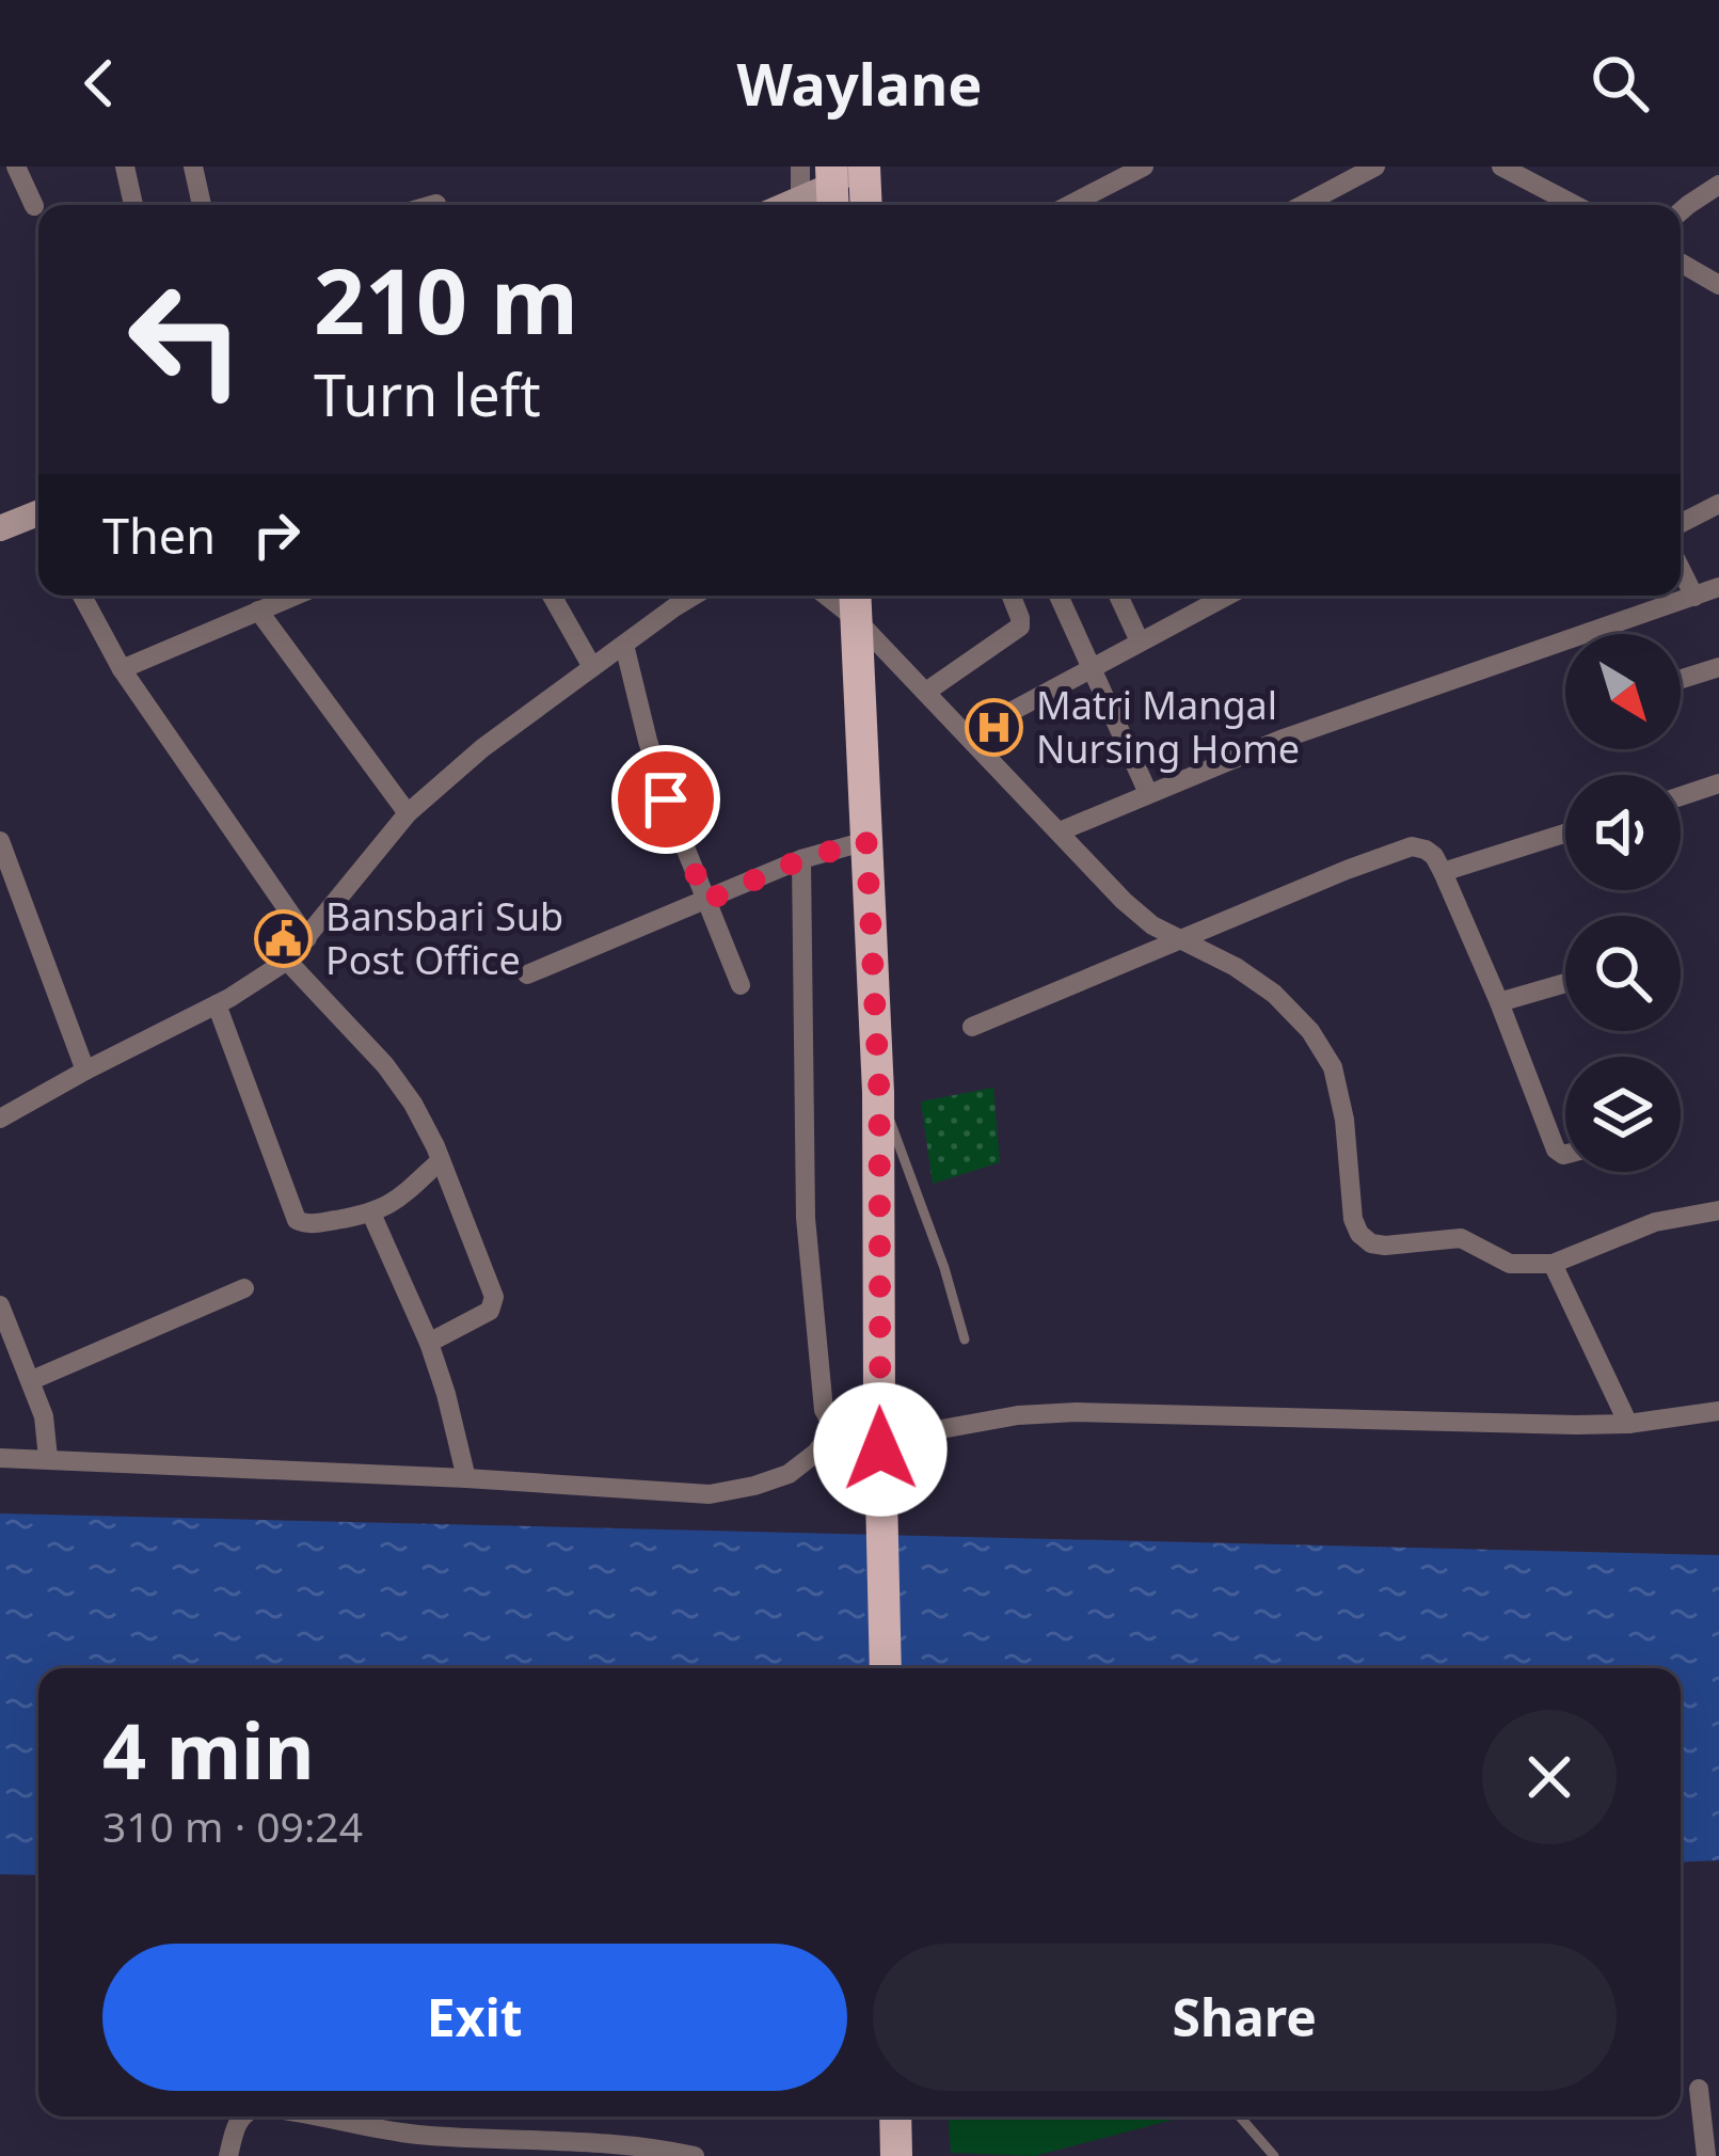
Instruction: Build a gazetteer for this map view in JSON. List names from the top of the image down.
{
  "places": {
    "hospital": ["Matri Mangal Nursing Home"],
    "public building": ["Bansbari Sub Post Office"]
  },
  "north": "bottom right",
  "page": {
    "header": "Waylane",
    "turn": ["210 m", "Turn left"],
    "then": "Then",
    "heading": ["4 min", "310 m · 09:24"],
    "buttons": ["Exit", "Share"]
  }
}
